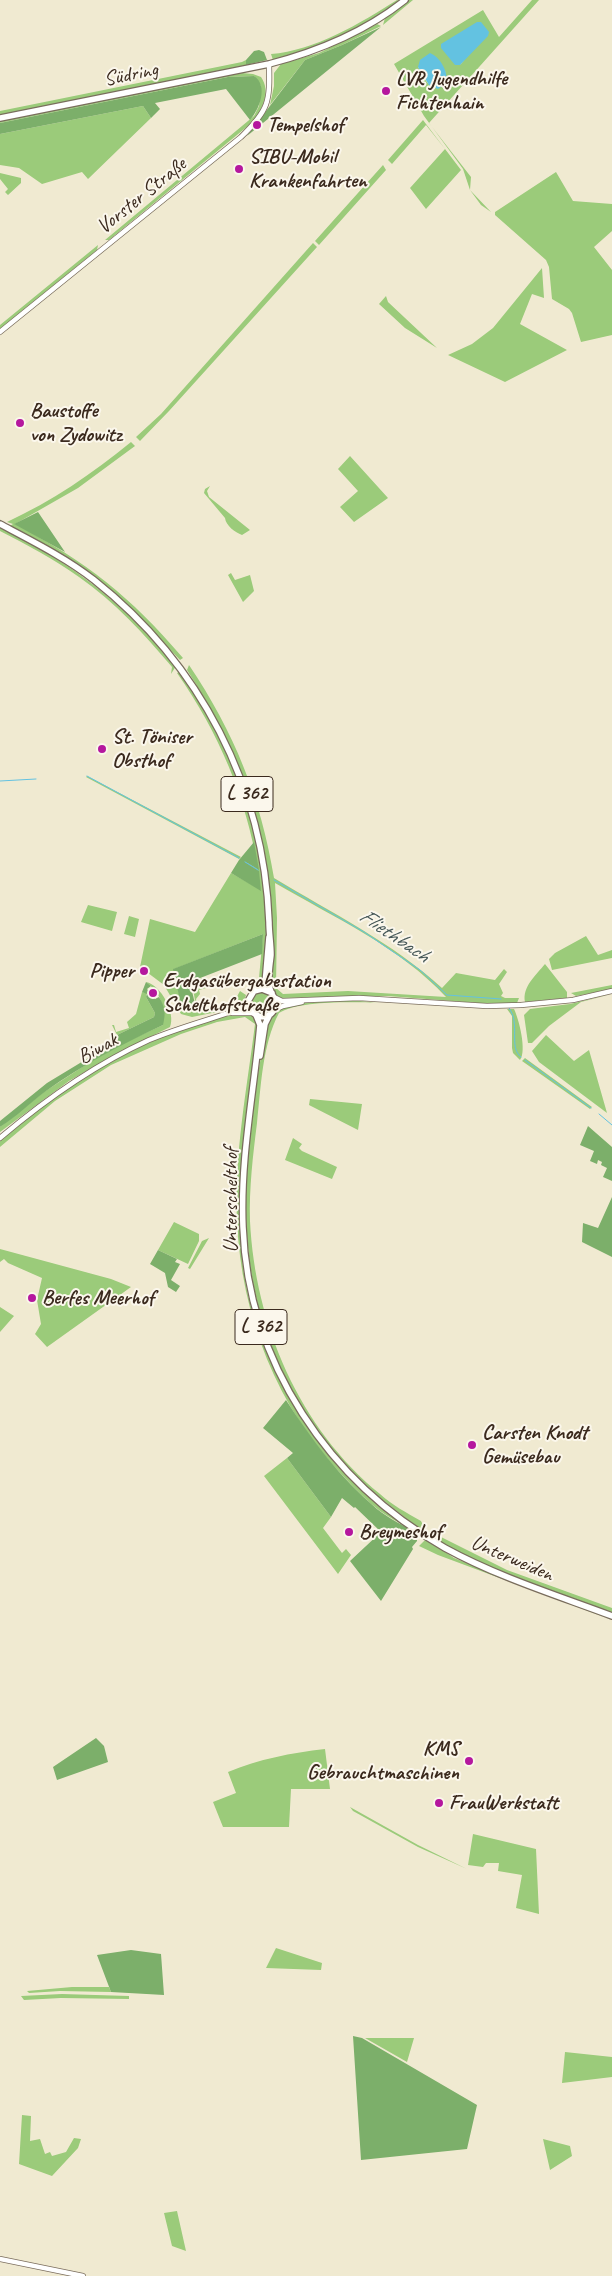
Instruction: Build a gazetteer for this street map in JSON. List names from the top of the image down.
{
  "streets": {
    "main road": [
      "Südring",
      "L 362",
      "Unterschelthof",
      "Unterweiden"
    ],
    "street": ["Vorster Straße", "Biwak"]
  },
  "crossings": [
    ["Südring", "Vorster Straße"],
    ["L 362", "Biwak"],
    ["L 362", "Unterschelthof"],
    ["Biwak", "Unterschelthof"],
    ["Unterschelthof", "Unterweiden"]
  ],
  "water": ["Fliethbach"],
  "places": [
    "LVR Jugendhilfe Fichtenhain",
    "Tempelshof",
    "SIBU-Mobil Krankenfahrten",
    "Baustoffe von Zydowitz",
    "St. Töniser Obsthof",
    "Pipper",
    "Erdgasübergabestation Schelthofstraße",
    "Berfes Meerhof",
    "Carsten Knodt Gemüsebau",
    "Breymeshof",
    "KMS Gebrauchtmaschinen",
    "FrauWerkstatt"
  ]
}
